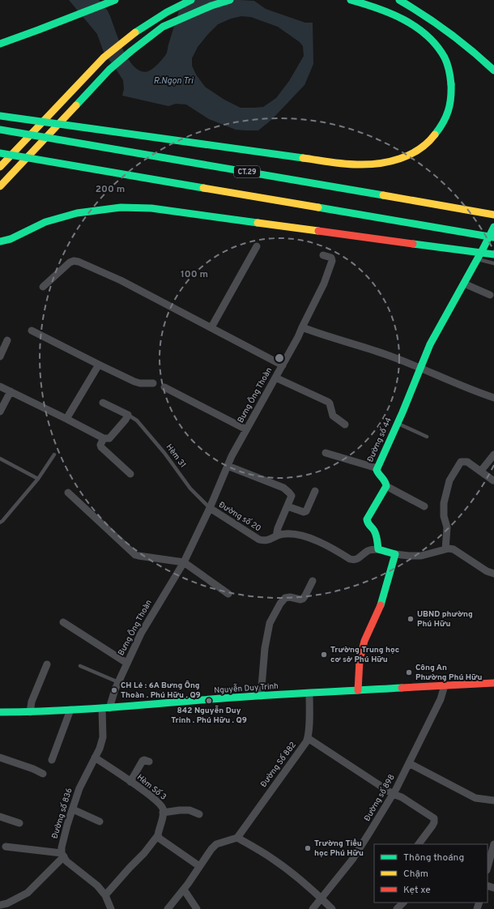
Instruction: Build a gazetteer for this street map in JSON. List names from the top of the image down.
{
  "streets": {
    "main road": ["CT.29", "Đường số 44", "Nguyễn Duy Trinh"],
    "street": [
      "Bưng Ông Thoàn",
      "Đường số 20",
      "Đường Số 882",
      "Hèm Số 3",
      "Đường số 898",
      "Đường số 836"
    ],
    "lane": ["Hèm 31"]
  },
  "crossings": [
    ["Bưng Ông Thoàn", "Hèm 31"],
    ["Bưng Ông Thoàn", "Đường số 20"],
    ["Bưng Ông Thoàn", "Nguyễn Duy Trinh"],
    ["Bưng Ông Thoàn", "Đường số 836"],
    ["Hèm 31", "Đường số 20"],
    ["Nguyễn Duy Trinh", "Đường Số 882"],
    ["Nguyễn Duy Trinh", "Đường số 898"],
    ["Nguyễn Duy Trinh", "Đường số 836"],
    ["Hèm Số 3", "Đường số 836"]
  ],
  "water": ["R.Ngọn Tri"],
  "places": [
    "UBND phường Phú Hữu",
    "Trường Trung học cơ sở Phú Hữu",
    "Công An Phường Phú Hữu",
    "CH Lẻ : 6A Bưng Ông Thoàn . Phú Hữu . Q9",
    "842 Nguyễn Duy Trinh . Phú Hữu . Q9",
    "Trường Tiểu học Phú Hữu"
  ],
  "legend": ["Thông thoáng", "Chậm", "Kẹt xe"],
  "rings": ["200 m", "100 m"]
}
